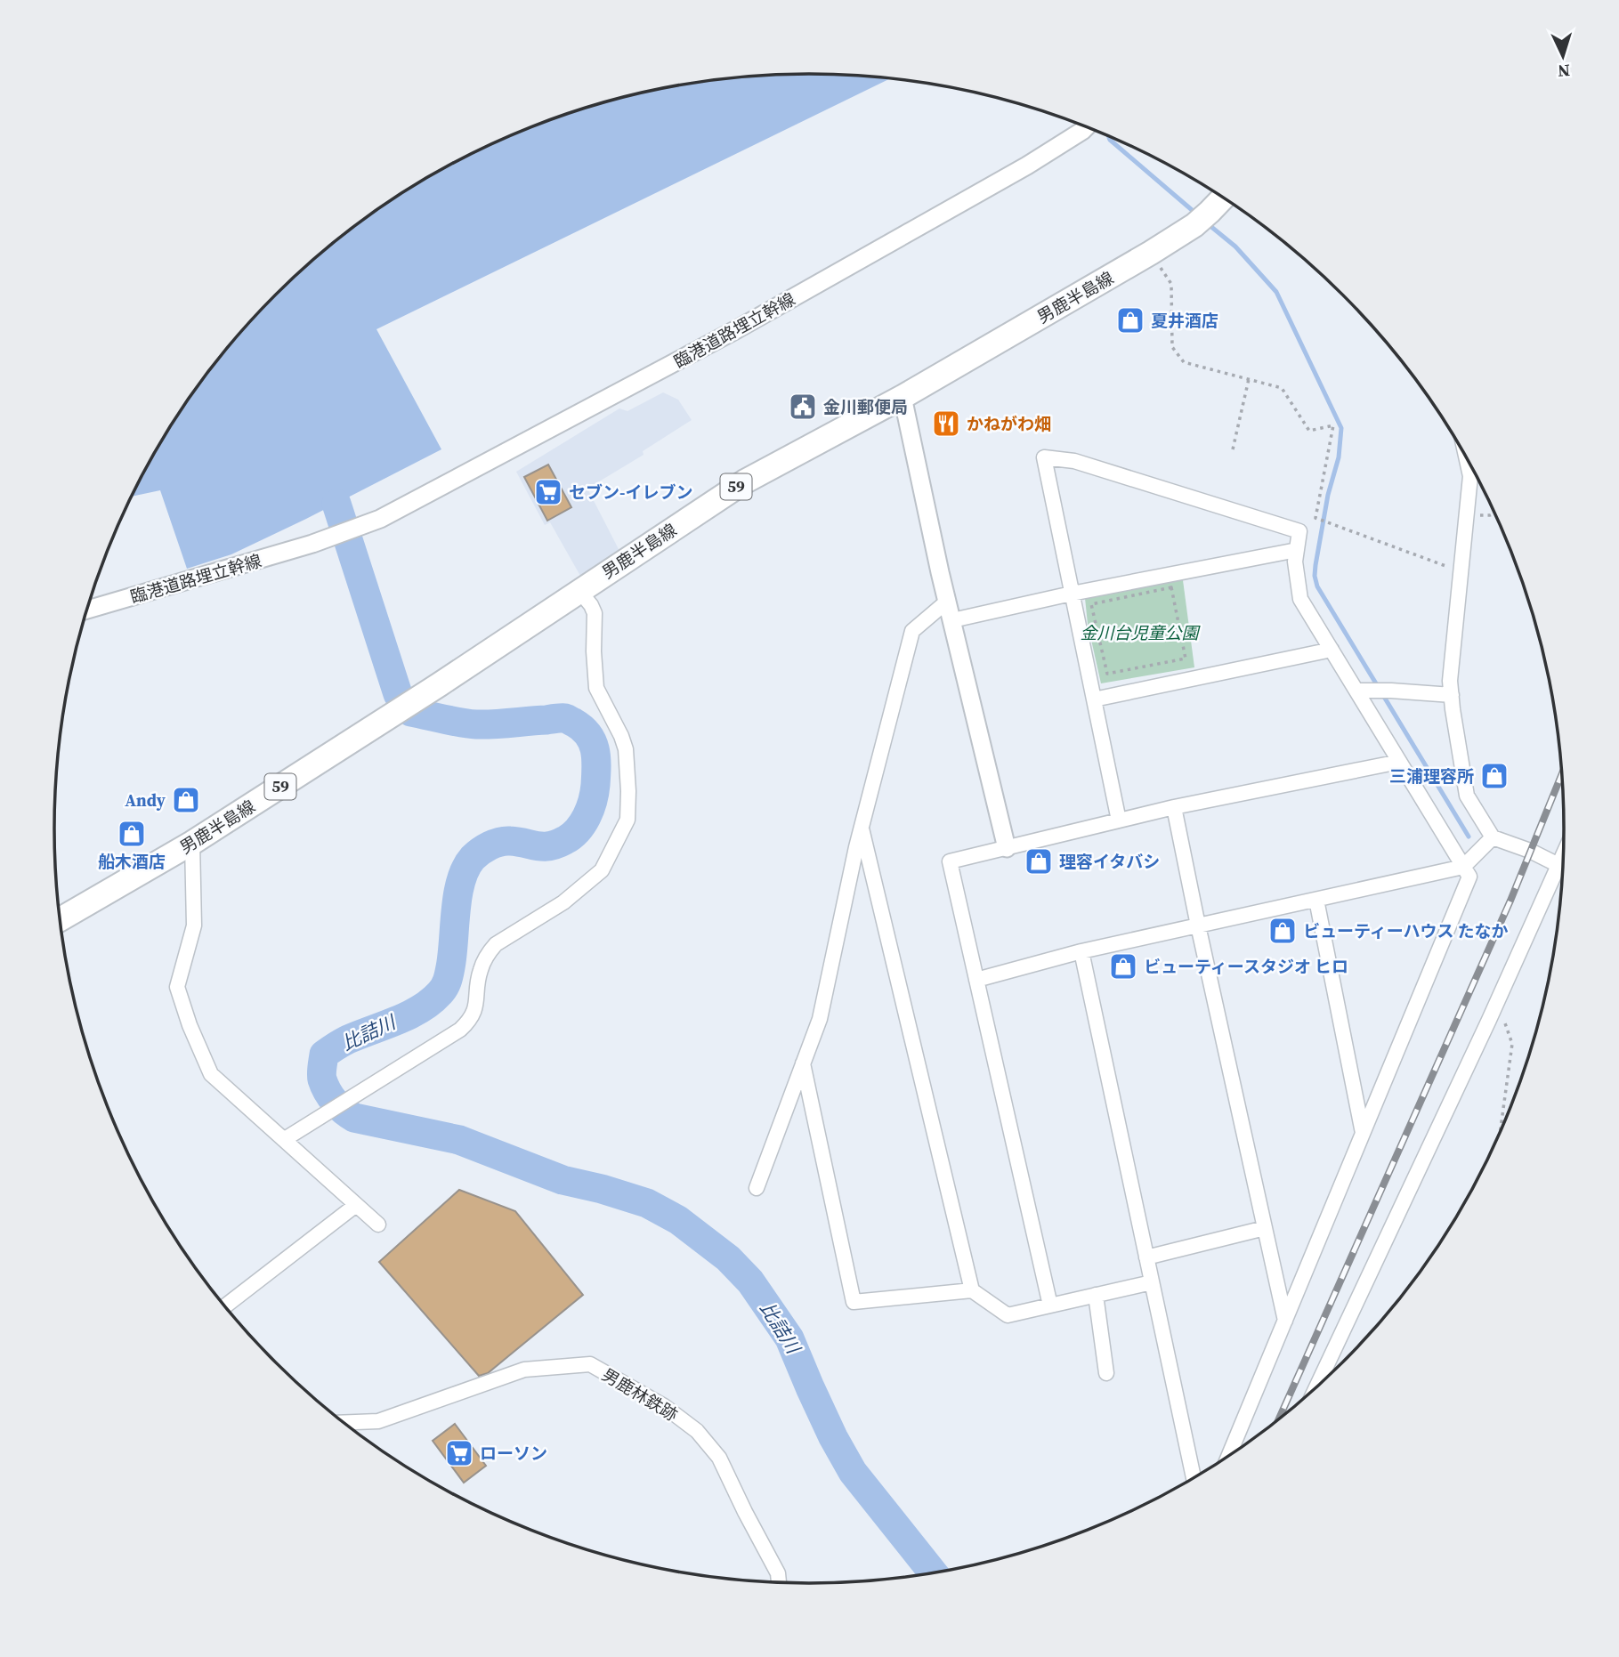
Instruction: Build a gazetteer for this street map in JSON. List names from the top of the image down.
{
  "streets": {
    "main road": ["男鹿半島線", "59"],
    "street": ["臨港道路埋立幹線", "男鹿林鉄跡"]
  },
  "water": ["比詰川"],
  "parks": ["金川台児童公園"],
  "places": {
    "shop": [
      "夏井酒店",
      "三浦理容所",
      "Andy",
      "船木酒店",
      "理容イタバシ",
      "ビューティーハウス たなか",
      "ビューティースタジオ ヒロ"
    ],
    "public building": ["金川郵便局"],
    "restaurant": ["かねがわ畑"],
    "supermarket": ["セブン-イレブン", "ローソン"]
  },
  "north": "bottom"
}
